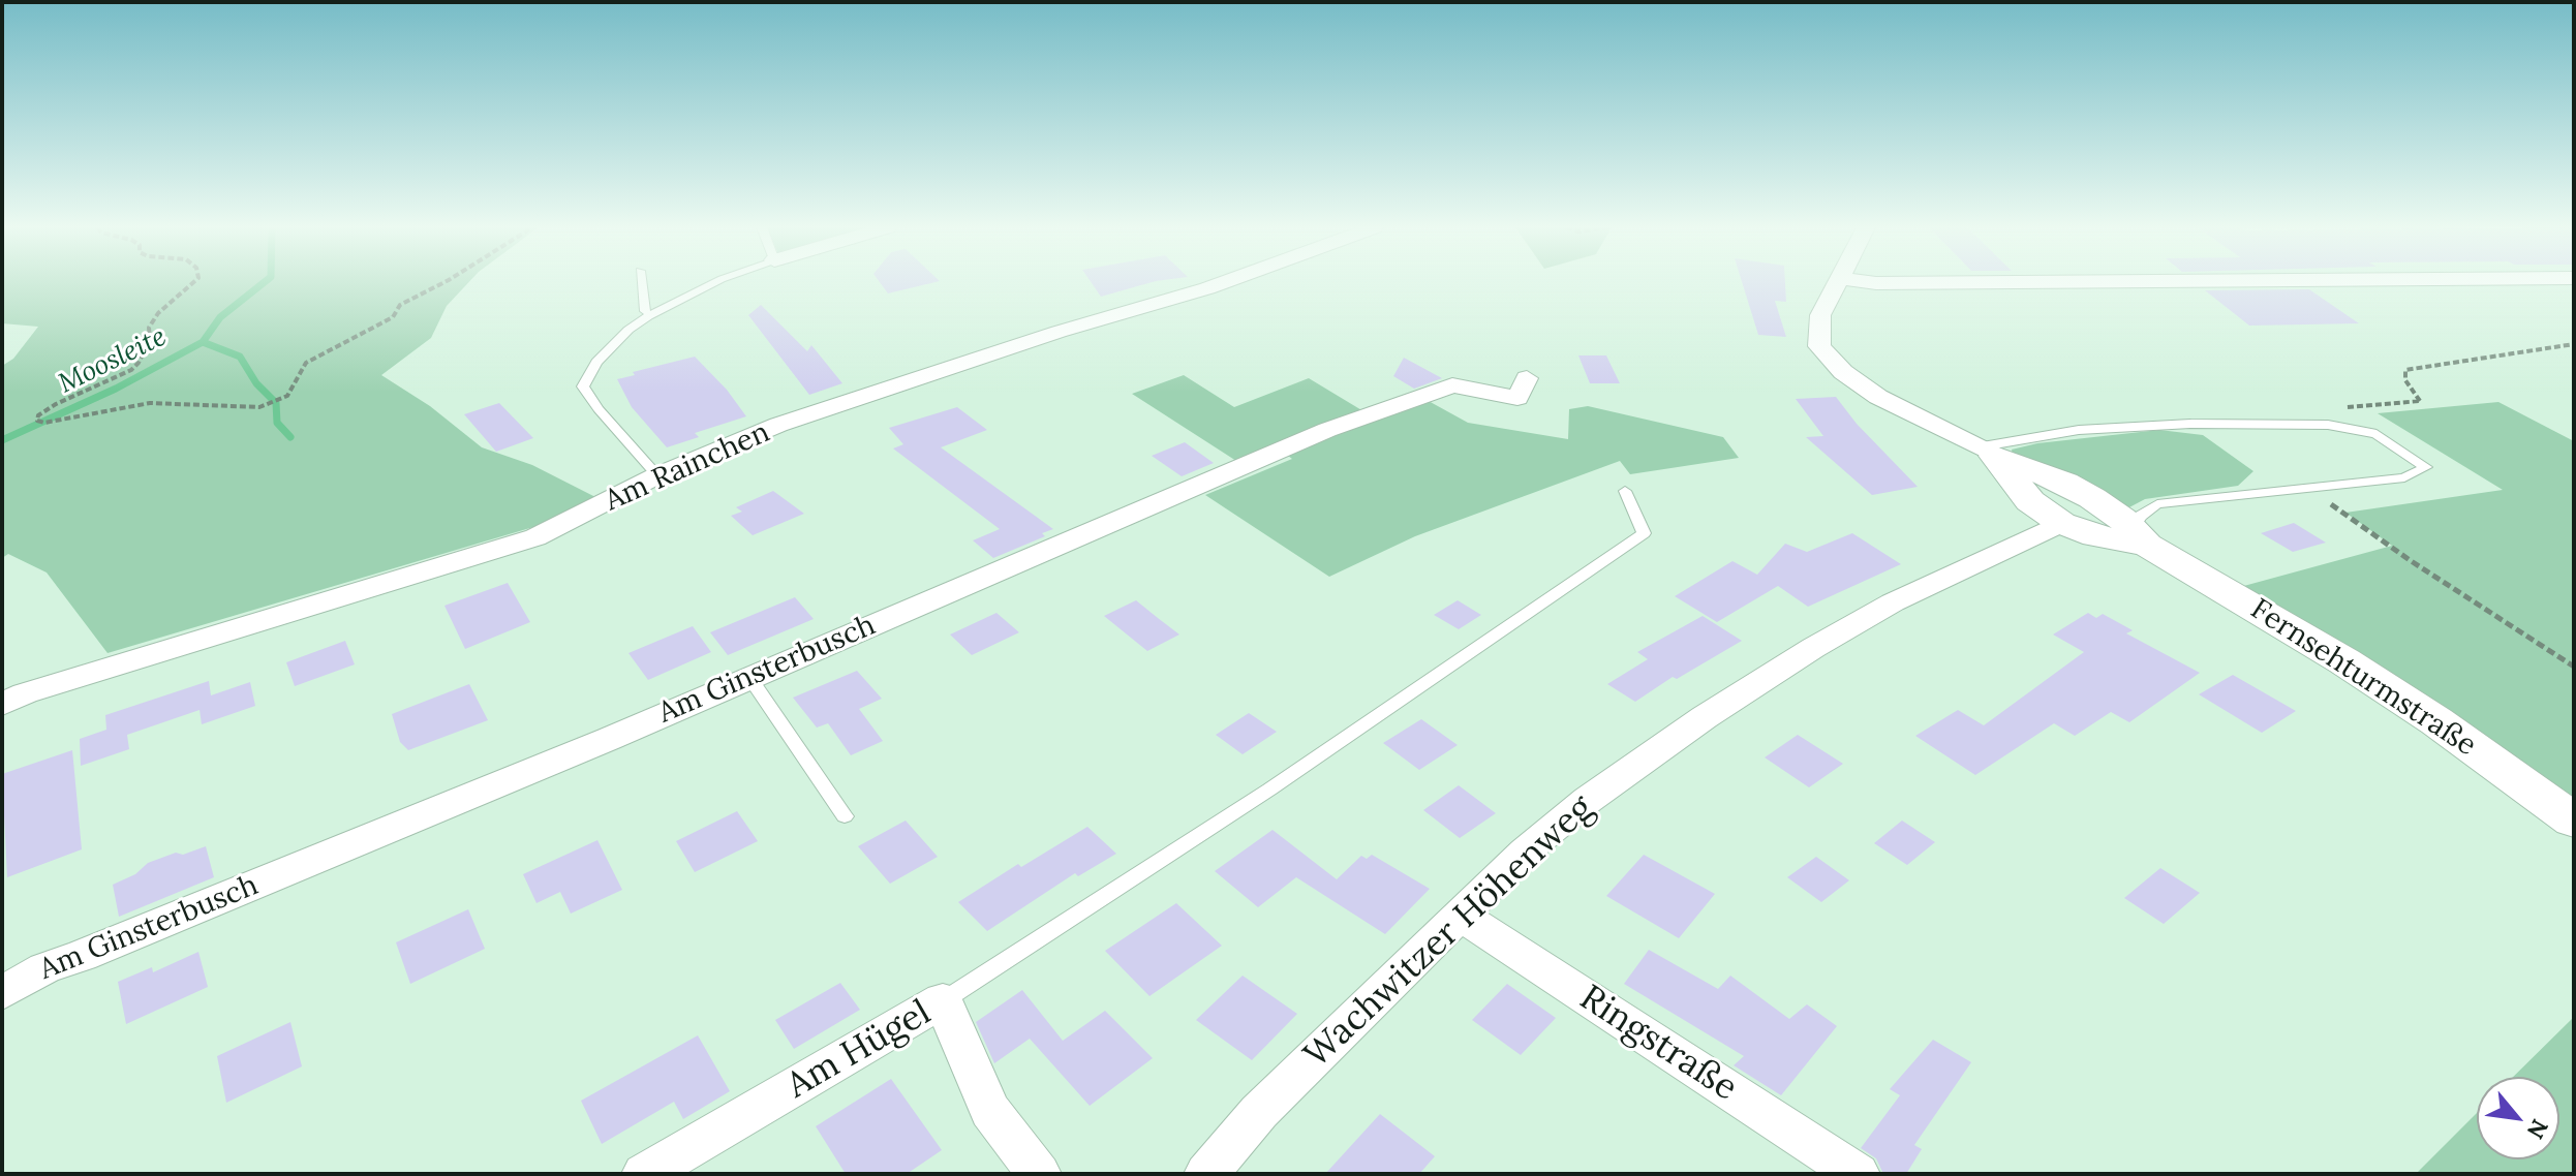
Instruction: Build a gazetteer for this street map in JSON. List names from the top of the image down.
{
  "streets": {
    "street": [
      "Am Rainchen",
      "Am Ginsterbusch",
      "Fernsehturmstraße",
      "Wachwitzer Höhenweg",
      "Ringstraße",
      "Am Hügel"
    ]
  },
  "crossings": [
    ["Wachwitzer Höhenweg", "Ringstraße"]
  ],
  "water": ["Moosleite"],
  "north": "bottom right"
}
